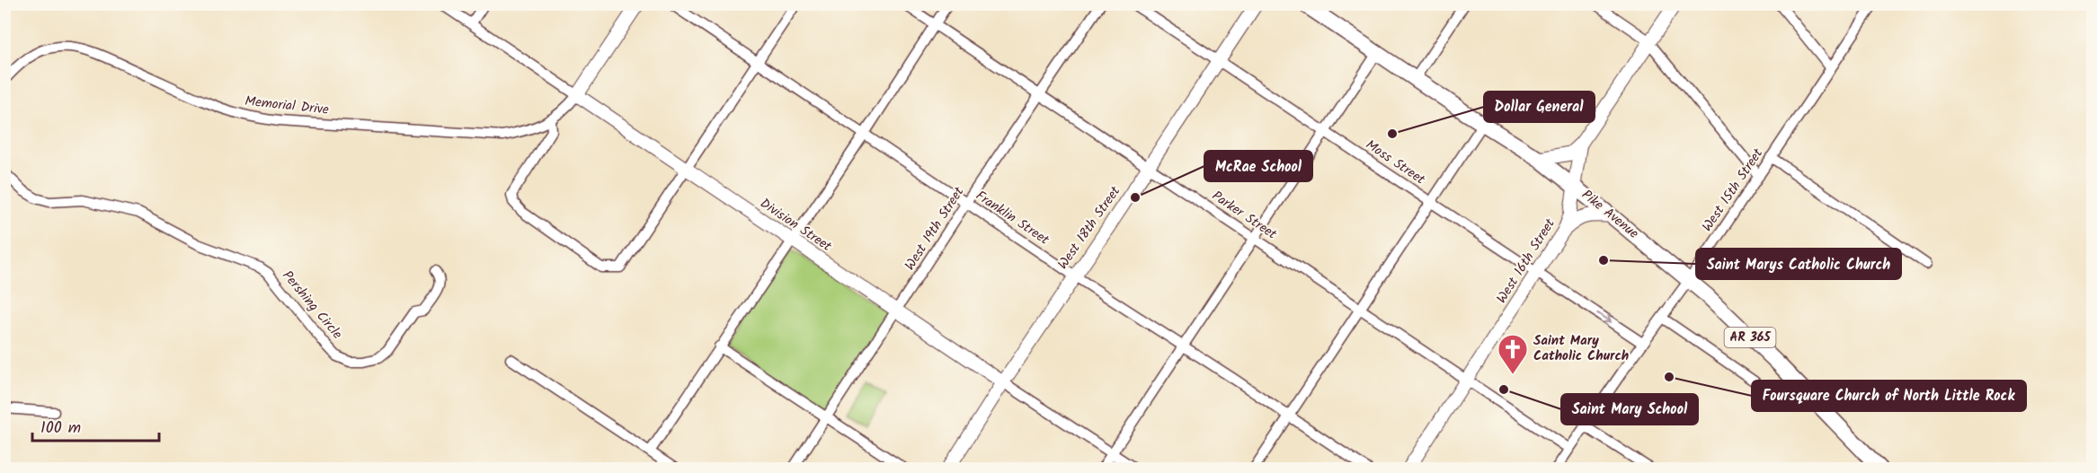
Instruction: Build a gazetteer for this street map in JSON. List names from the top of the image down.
{
  "streets": {
    "main road": ["Pike Avenue", "AR 365"],
    "street": [
      "Memorial Drive",
      "Moss Street",
      "West 15th Street",
      "Parker Street",
      "Franklin Street",
      "Division Street",
      "West 18th Street",
      "West 19th Street",
      "West 16th Street",
      "Pershing Circle"
    ]
  },
  "crossings": [
    ["Memorial Drive", "Division Street"],
    ["Moss Street", "West 15th Street"],
    ["Moss Street", "West 18th Street"],
    ["Moss Street", "West 16th Street"],
    ["West 15th Street", "Pike Avenue"],
    ["West 15th Street", "Parker Street"],
    ["Pike Avenue", "West 16th Street"],
    ["Parker Street", "West 18th Street"],
    ["Parker Street", "West 19th Street"],
    ["Parker Street", "West 16th Street"],
    ["Franklin Street", "West 18th Street"],
    ["Franklin Street", "West 19th Street"],
    ["Division Street", "West 18th Street"],
    ["Division Street", "West 19th Street"]
  ],
  "places": {
    "other": [
      "Dollar General",
      "McRae School",
      "Saint Marys Catholic Church",
      "Foursquare Church of North Little Rock",
      "Saint Mary School"
    ],
    "church": ["Saint Mary Catholic Church"]
  },
  "scale_bar": "100 m"
}
